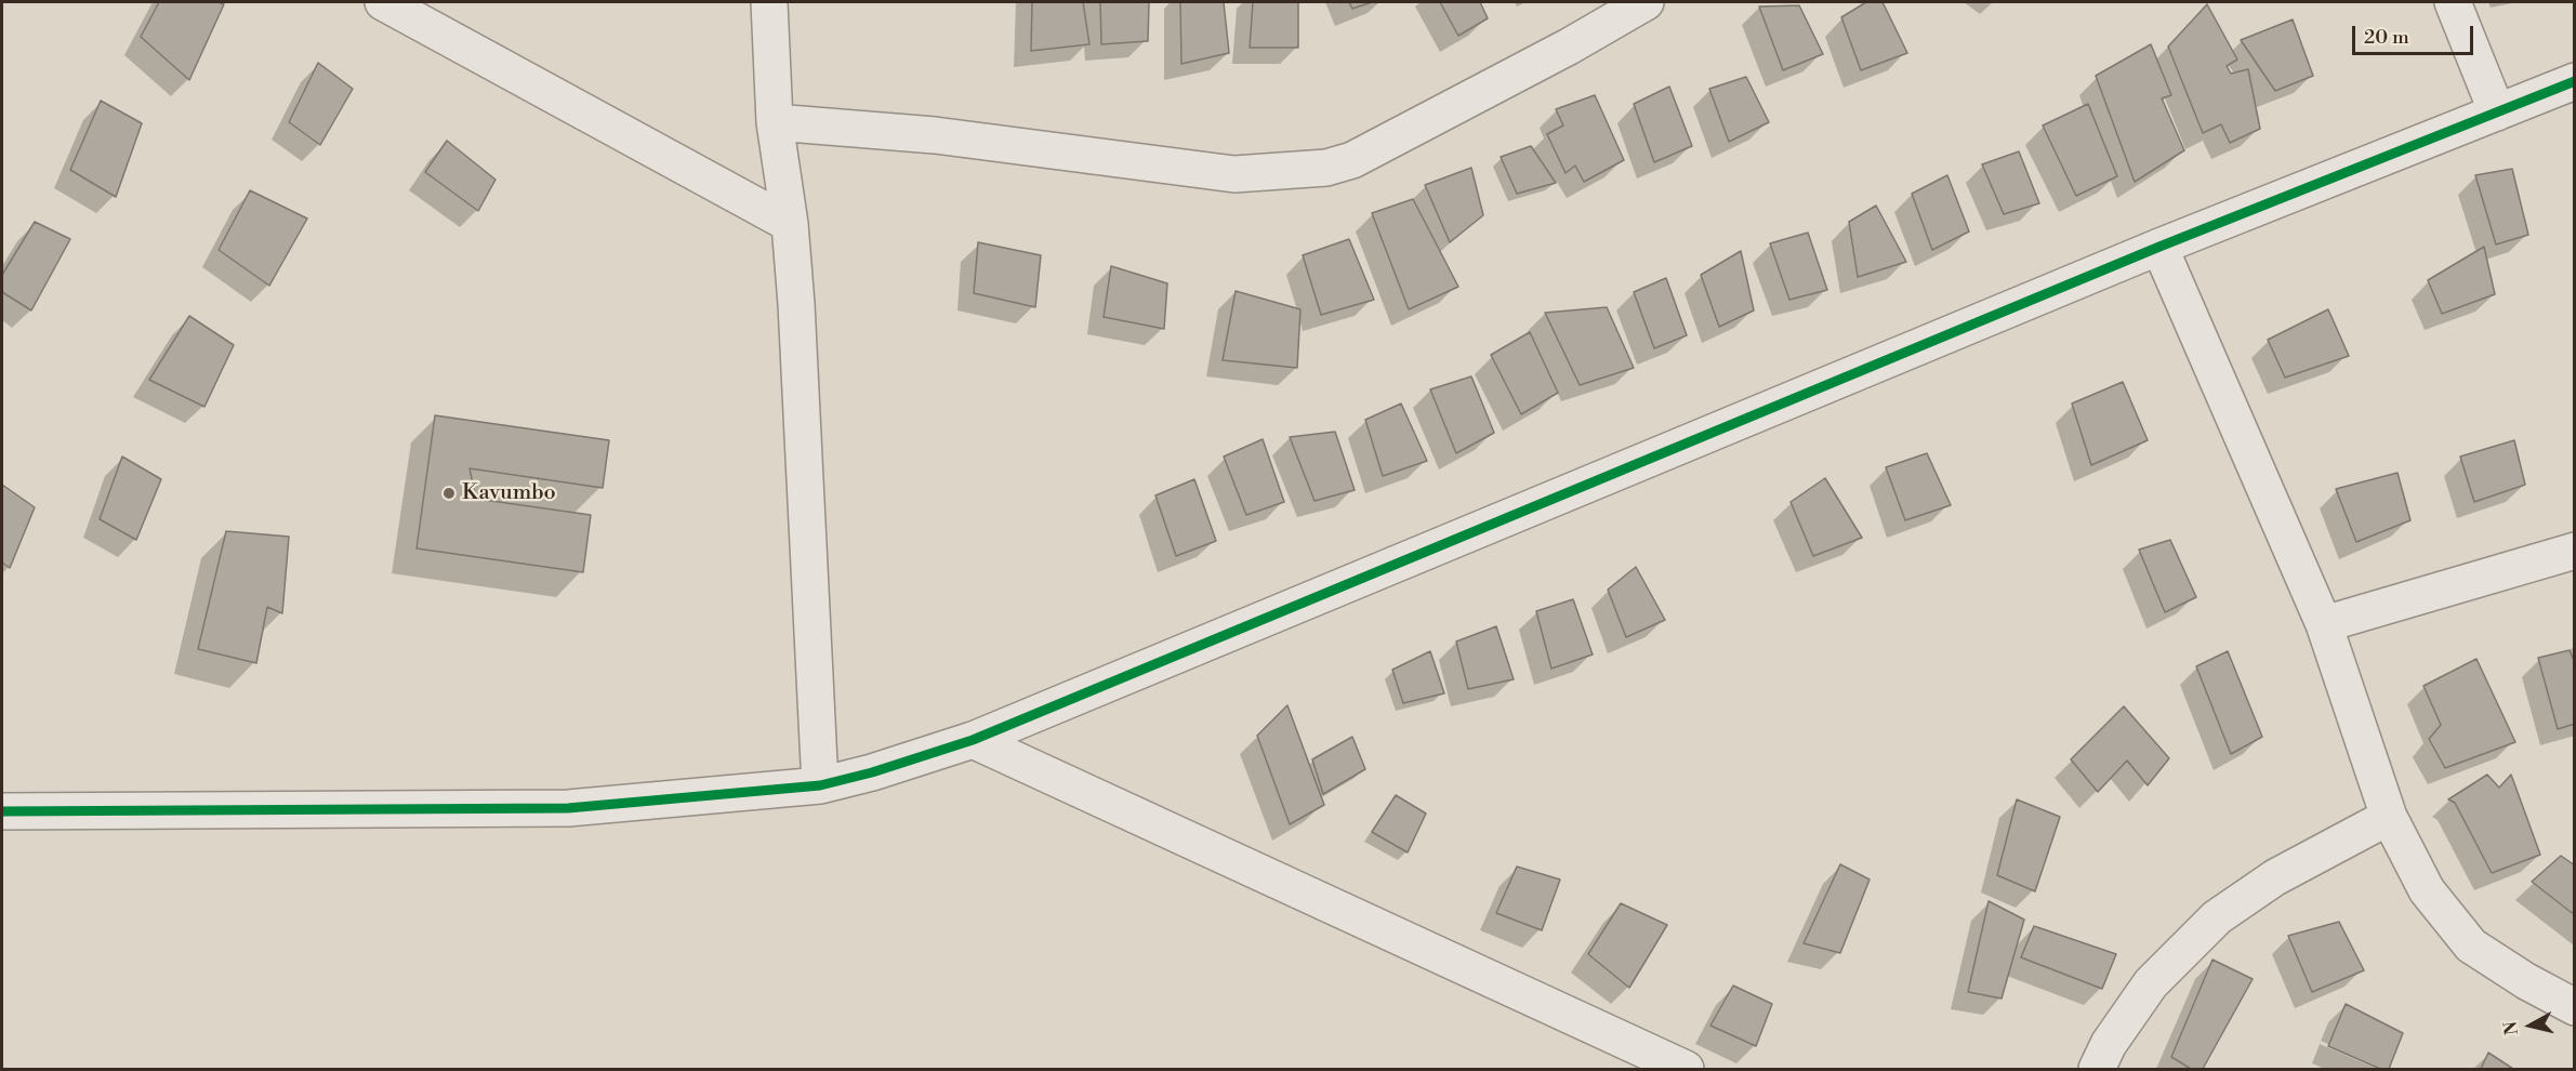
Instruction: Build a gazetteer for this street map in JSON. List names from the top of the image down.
{
  "places": ["Kavumbo"],
  "scale_bar": "20 m",
  "north": "left"
}
